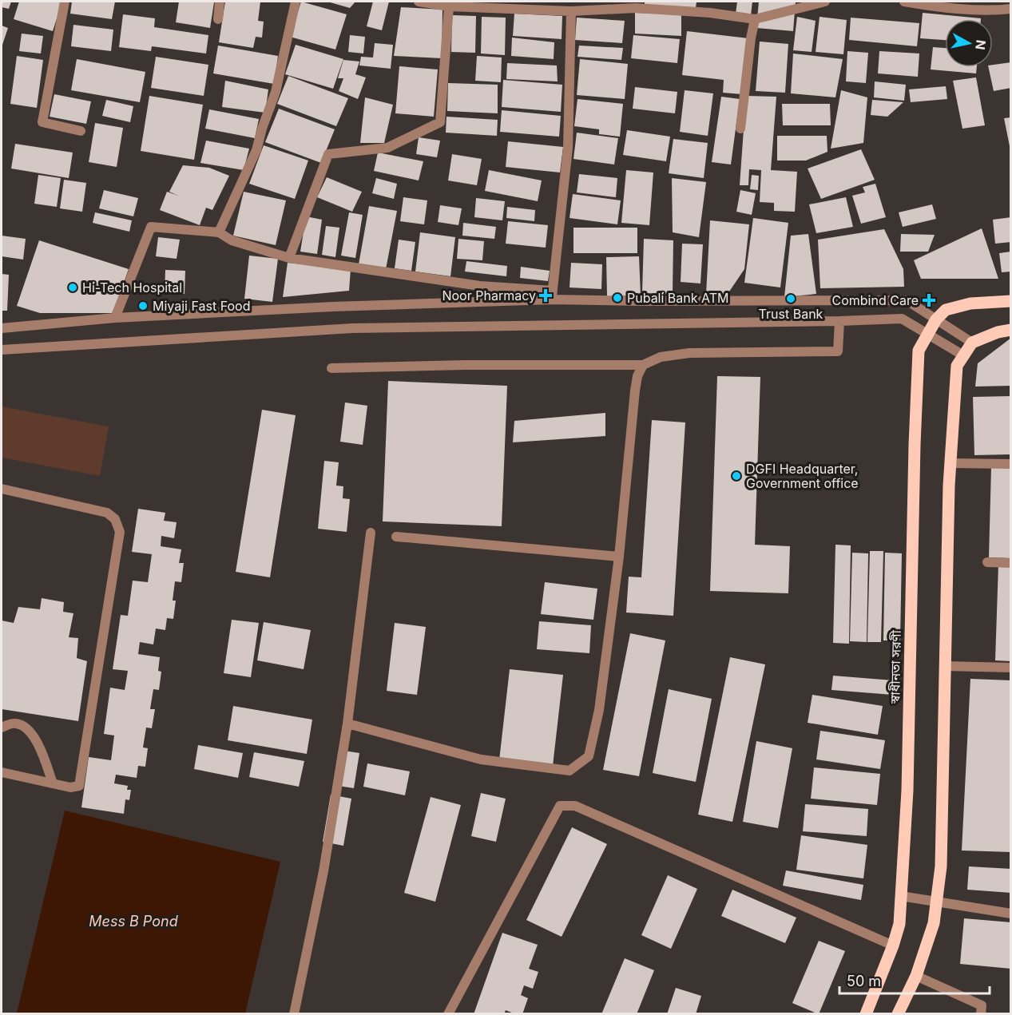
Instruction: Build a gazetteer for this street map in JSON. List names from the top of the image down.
{
  "streets": {
    "main road": ["স্বাধীনতা সরণী"]
  },
  "water": ["Mess B Pond"],
  "places": {
    "other": [
      "Hi-Tech Hospital",
      "Pubali Bank ATM",
      "Trust Bank",
      "Miyaji Fast Food",
      "DGFI Headquarter, Government office"
    ],
    "health": ["Noor Pharmacy", "Combind Care"]
  },
  "scale_bar": "50 m",
  "north": "right"
}
